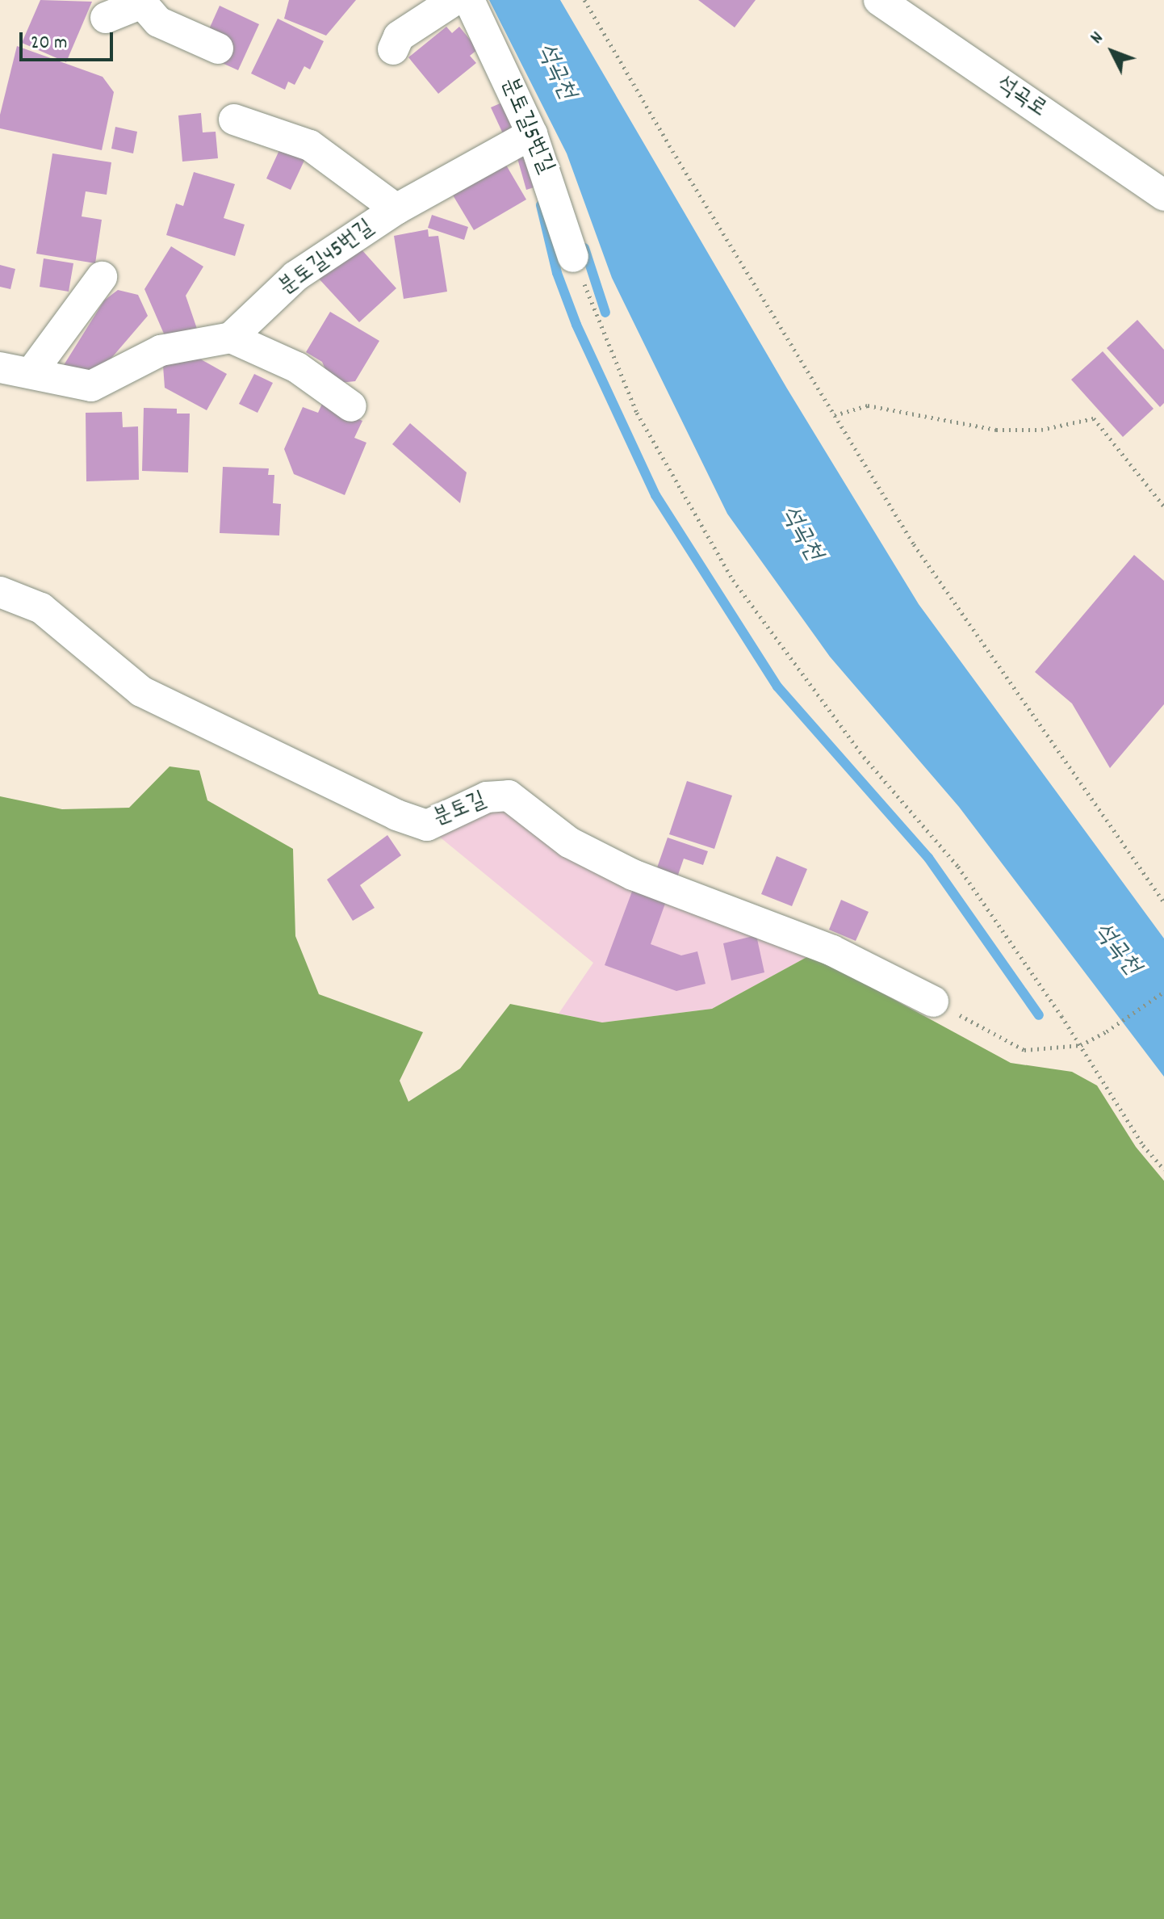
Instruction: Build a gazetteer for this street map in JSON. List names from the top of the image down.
{
  "streets": {
    "street": [
      "석곡로",
      "분토길5번길",
      "분토길45번길",
      "분토길"
    ]
  },
  "crossings": [
    ["분토길5번길", "분토길45번길"]
  ],
  "water": ["석곡천"],
  "scale_bar": "20 m",
  "north": "top left"
}
